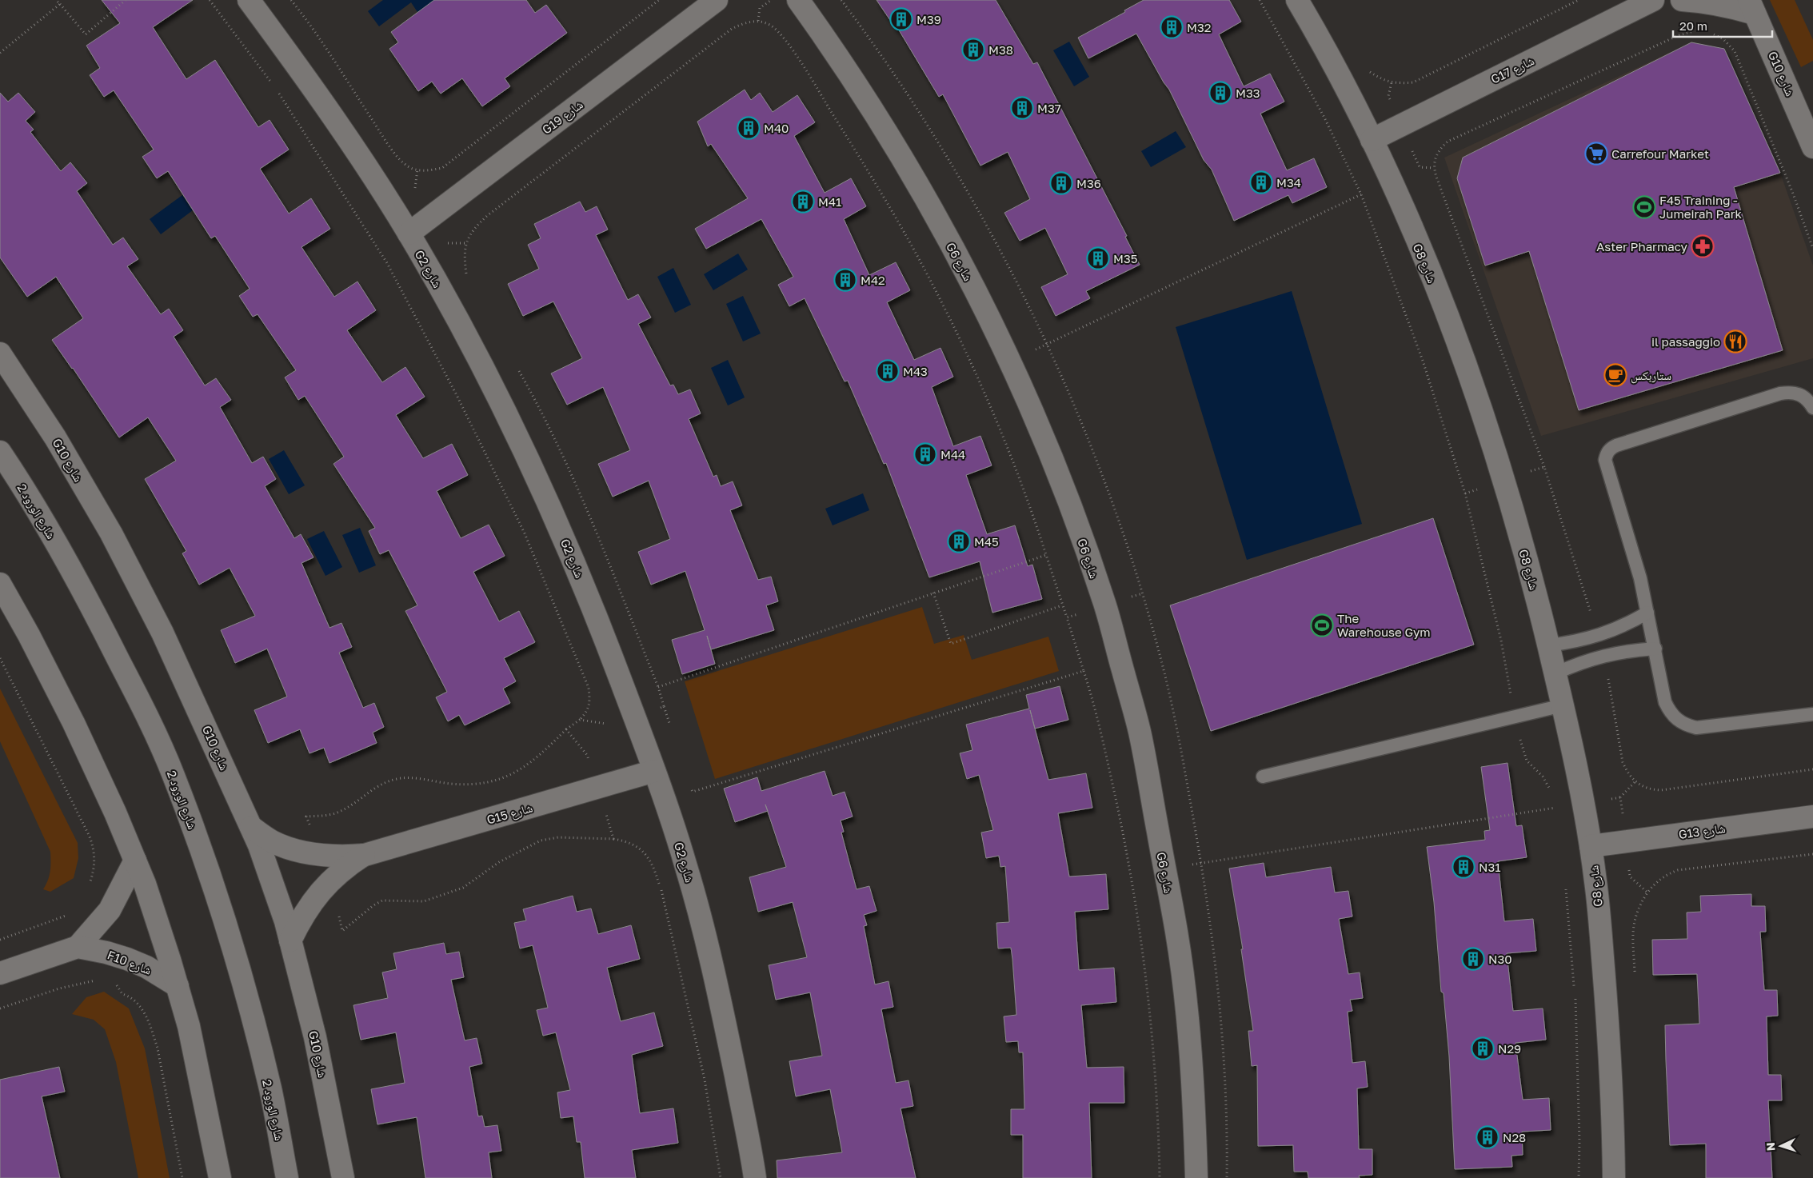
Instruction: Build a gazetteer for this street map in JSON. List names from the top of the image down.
{
  "streets": {
    "street": [
      "G17 شارع",
      "G10 شارع",
      "G19 شارع",
      "G6 شارع",
      "G8 شارع",
      "G2 شارع",
      "شارع الورود 2",
      "G15 شارع",
      "G13 شارع",
      "F10 شارع"
    ]
  },
  "crossings": [
    ["G17 شارع", "G8 شارع"],
    ["G10 شارع", "G15 شارع"],
    ["G19 شارع", "G2 شارع"],
    ["G8 شارع", "G13 شارع"],
    ["G2 شارع", "G15 شارع"]
  ],
  "places": {
    "building": [
      "M39",
      "M32",
      "M38",
      "M33",
      "M37",
      "M40",
      "M34",
      "M36",
      "M41",
      "M35",
      "M42",
      "M43",
      "M44",
      "M45",
      "N31",
      "N30",
      "N29",
      "N28"
    ],
    "supermarket": ["Carrefour Market"],
    "sports": ["F45 Training - Jumeirah Park", "The Warehouse Gym"],
    "pharmacy": ["Aster Pharmacy"],
    "restaurant": ["il passaggio"],
    "cafe": ["ستاربكس"]
  },
  "scale_bar": "20 m",
  "north": "left"
}
